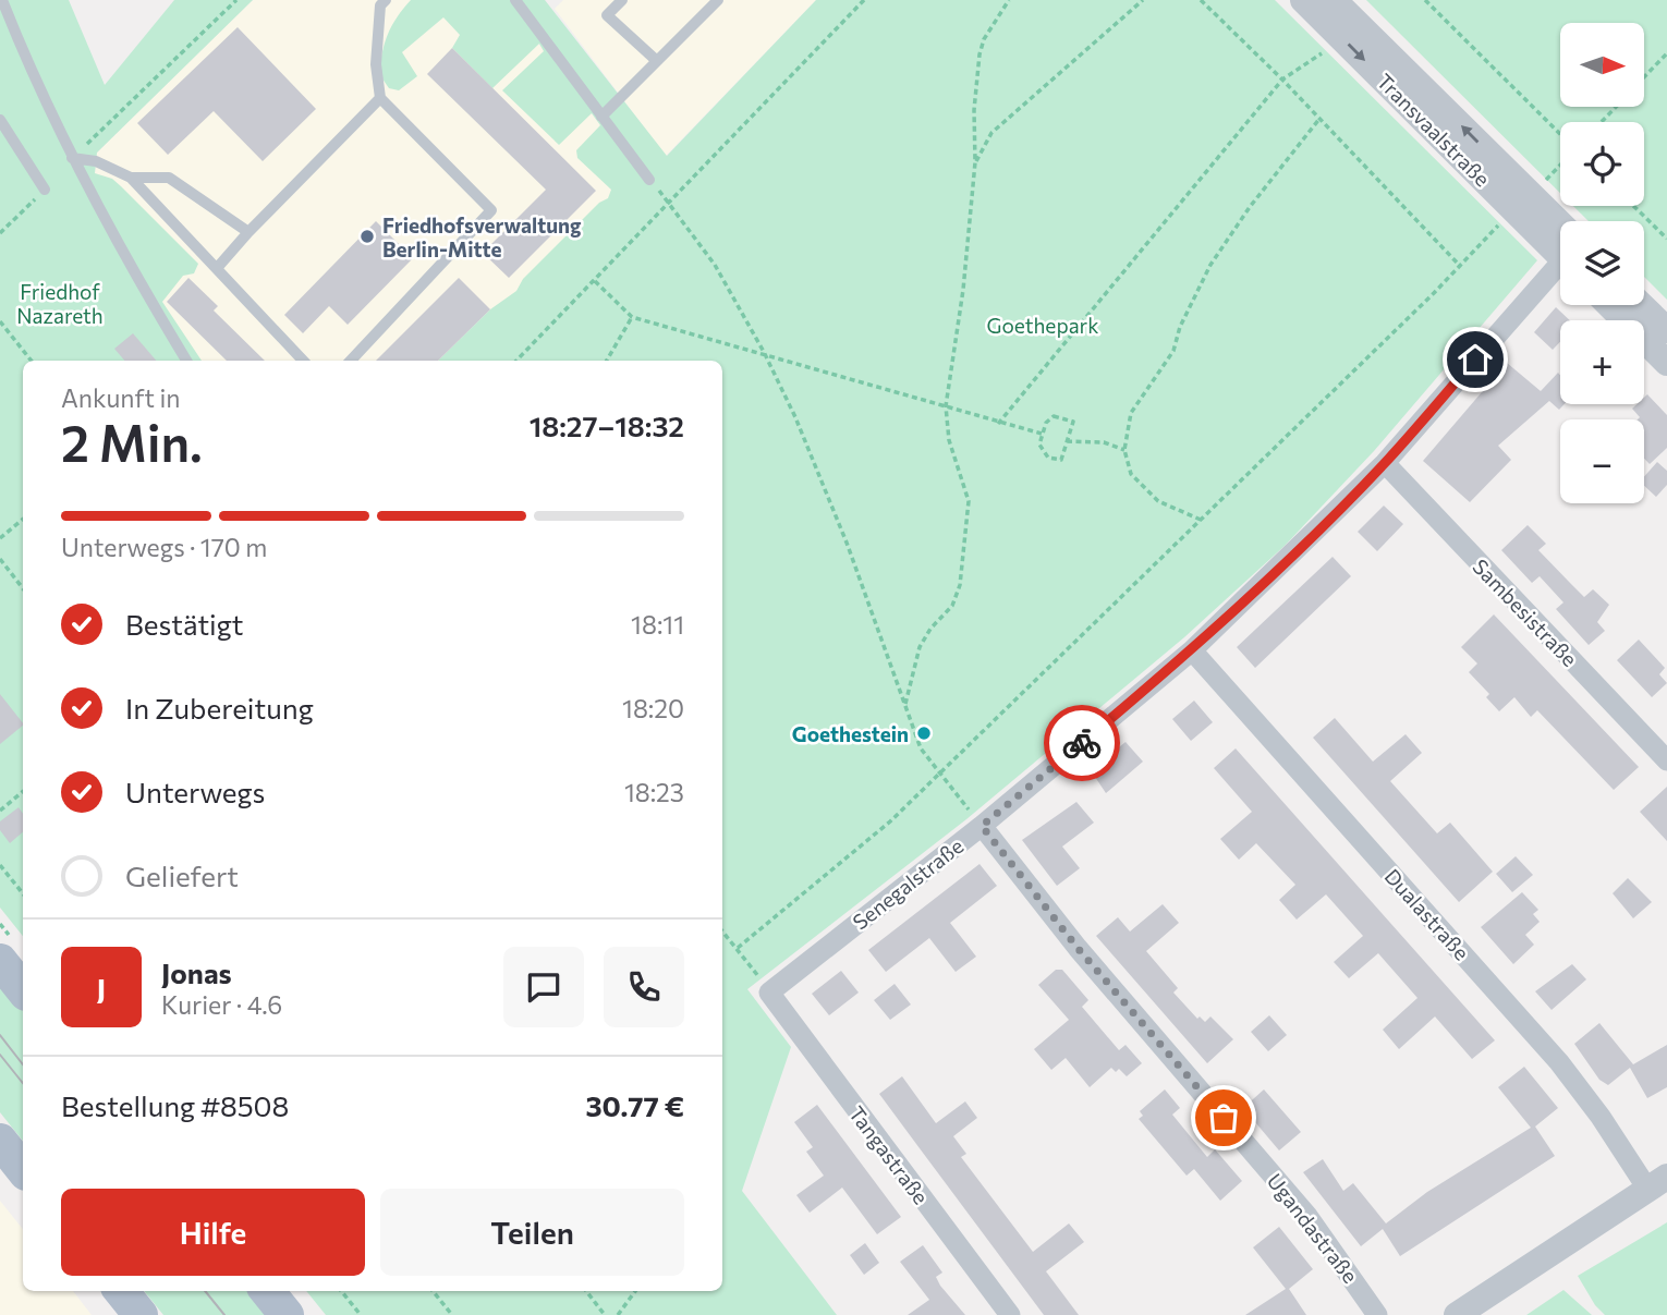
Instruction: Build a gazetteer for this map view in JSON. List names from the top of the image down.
{
  "streets": {
    "street": [
      "Transvaalstraße",
      "Sambesistraße",
      "Senegalstraße",
      "Dualastraße",
      "Tangastraße",
      "Ugandastraße"
    ]
  },
  "crossings": [
    ["Sambesistraße", "Senegalstraße"],
    ["Senegalstraße", "Dualastraße"],
    ["Senegalstraße", "Tangastraße"],
    ["Senegalstraße", "Ugandastraße"]
  ],
  "parks": ["Friedhof Nazareth", "Goethepark"],
  "places": ["Friedhofsverwaltung Berlin-Mitte", "Goethestein"],
  "north": "right",
  "page": {
    "map_buttons": ["+", "−"],
    "heading": ["2 Min.", "Ankunft in", "18:27–18:32"],
    "panel": [
      "Jonas",
      "Kurier · 4.6",
      "Bestellung #8508",
      "30.77 €"
    ],
    "bar": "Unterwegs · 170 m",
    "list": [
      ["Bestätigt", "18:11"],
      ["In Zubereitung", "18:20"],
      ["Unterwegs", "18:23"],
      "Geliefert"
    ],
    "round": "J",
    "buttons": ["Hilfe", "Teilen"]
  }
}
